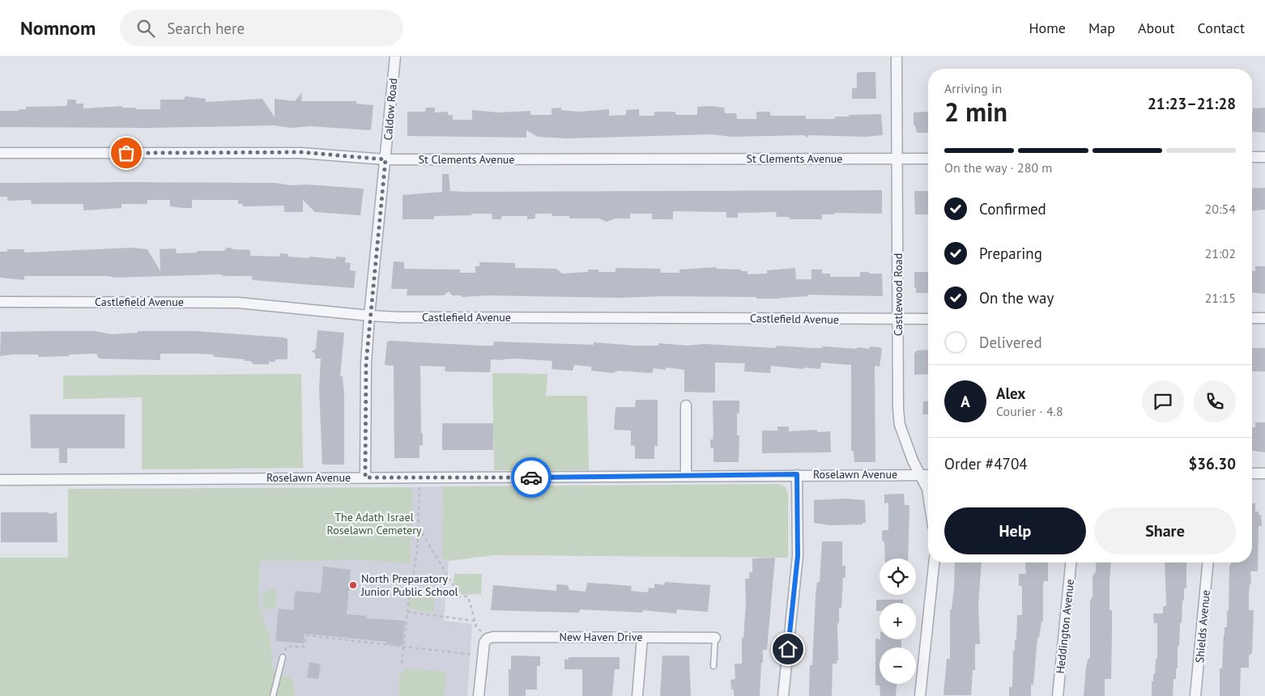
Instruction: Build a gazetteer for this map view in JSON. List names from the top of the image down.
{
  "streets": {
    "street": [
      "Caldow Road",
      "St Clements Avenue",
      "Castlewood Road",
      "Castlefield Avenue",
      "Roselawn Avenue",
      "Heddington Avenue",
      "Shields Avenue",
      "New Haven Drive"
    ]
  },
  "crossings": [
    ["Caldow Road", "St Clements Avenue"],
    ["Caldow Road", "Castlefield Avenue"],
    ["Caldow Road", "Roselawn Avenue"],
    ["St Clements Avenue", "Castlewood Road"],
    ["Castlewood Road", "Castlefield Avenue"],
    ["Castlewood Road", "Roselawn Avenue"]
  ],
  "parks": ["The Adath Israel Roselawn Cemetery"],
  "places": ["North Preparatory Junior Public School"],
  "page": {
    "header": "Nomnom",
    "search": "Search here",
    "nav": [
      "Home",
      "Map",
      "About",
      "Contact"
    ],
    "heading": ["2 min", "Arriving in", "21:23–21:28"],
    "panel": [
      "Alex",
      "Courier · 4.8",
      "Order #4704",
      "$36.30"
    ],
    "bar": "On the way · 280 m",
    "list": [
      ["Confirmed", "20:54"],
      ["Preparing", "21:02"],
      ["On the way", "21:15"],
      "Delivered"
    ],
    "round": "A",
    "buttons": ["Help", "Share"],
    "map_buttons": ["+", "−"]
  }
}
